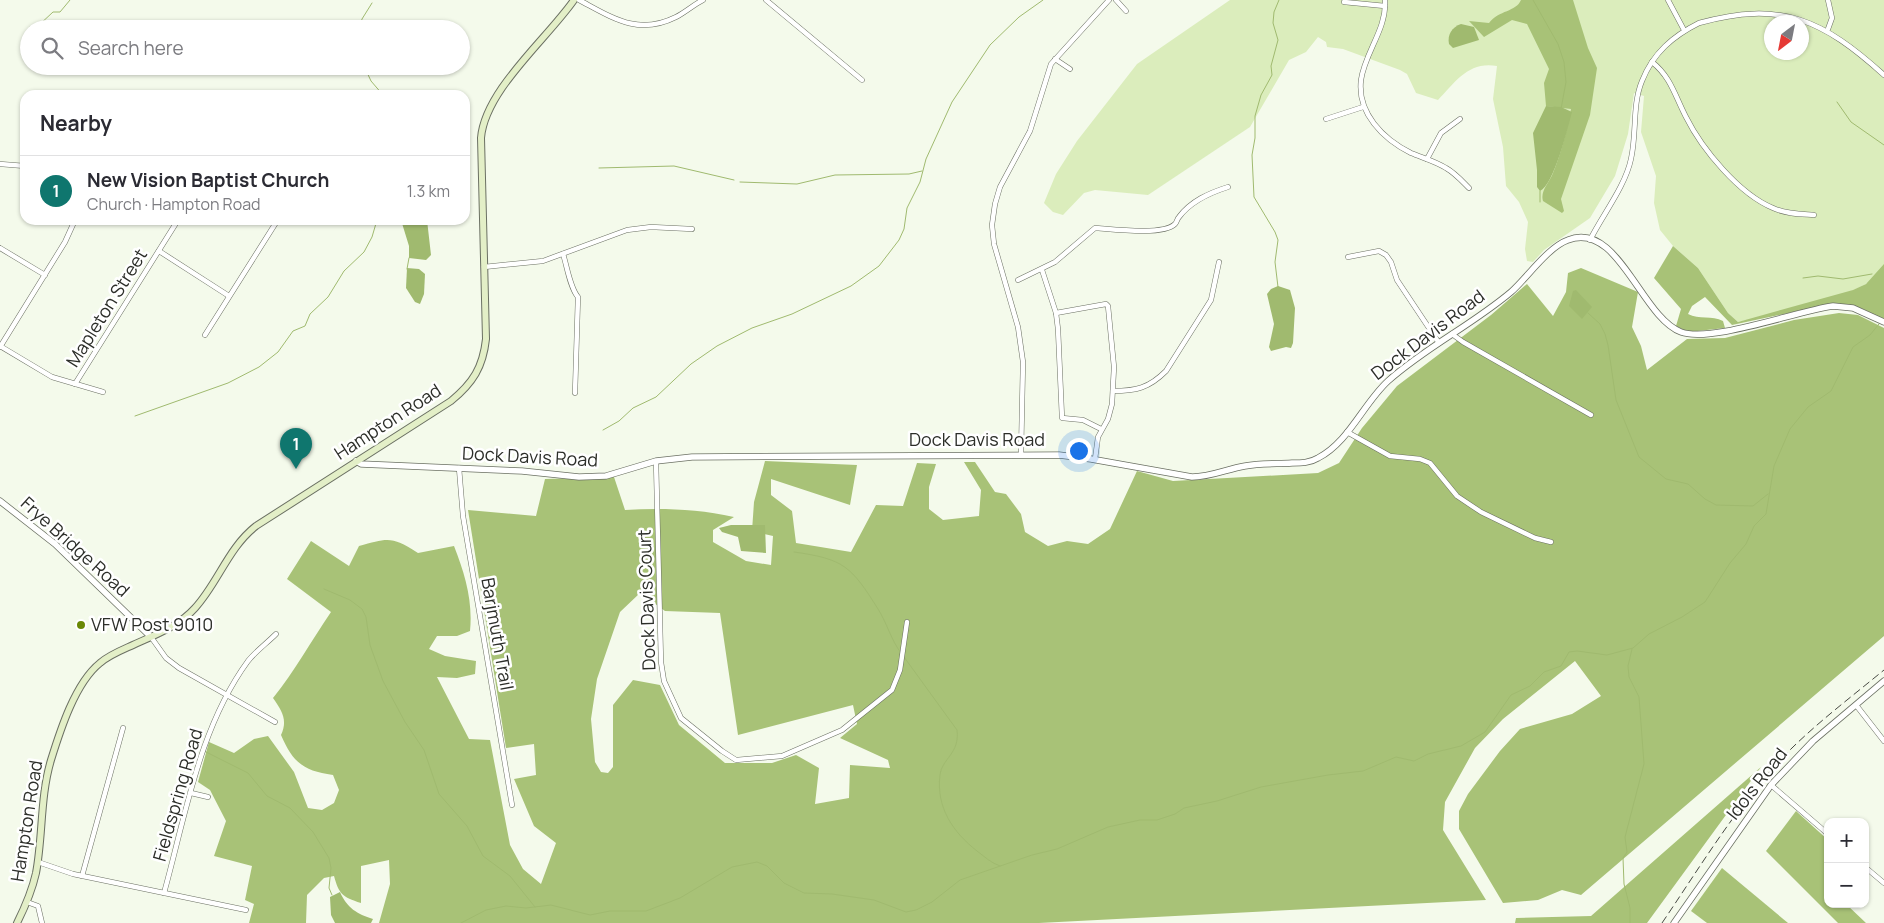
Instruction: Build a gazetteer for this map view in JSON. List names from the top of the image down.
{
  "streets": {
    "main road": ["Hampton Road"],
    "street": [
      "Mapleton Street",
      "Dock Davis Road",
      "Frye Bridge Road",
      "Dock Davis Court",
      "Barjmuth Trail",
      "Idols Road",
      "Fieldspring Road"
    ]
  },
  "crossings": [
    ["Dock Davis Road", "Hampton Road"],
    ["Dock Davis Road", "Dock Davis Court"],
    ["Dock Davis Road", "Barjmuth Trail"],
    ["Hampton Road", "Frye Bridge Road"]
  ],
  "places": ["VFW Post 9010"],
  "north": "bottom left",
  "page": {
    "search": "Search here",
    "heading": "Nearby",
    "list": [
      {
        "mark": "1",
        "name": "New Vision Baptist Church",
        "note": "Church · Hampton Road",
        "value": "1.3 km"
      }
    ],
    "pins": "1",
    "map_buttons": ["+", "−"]
  }
}
